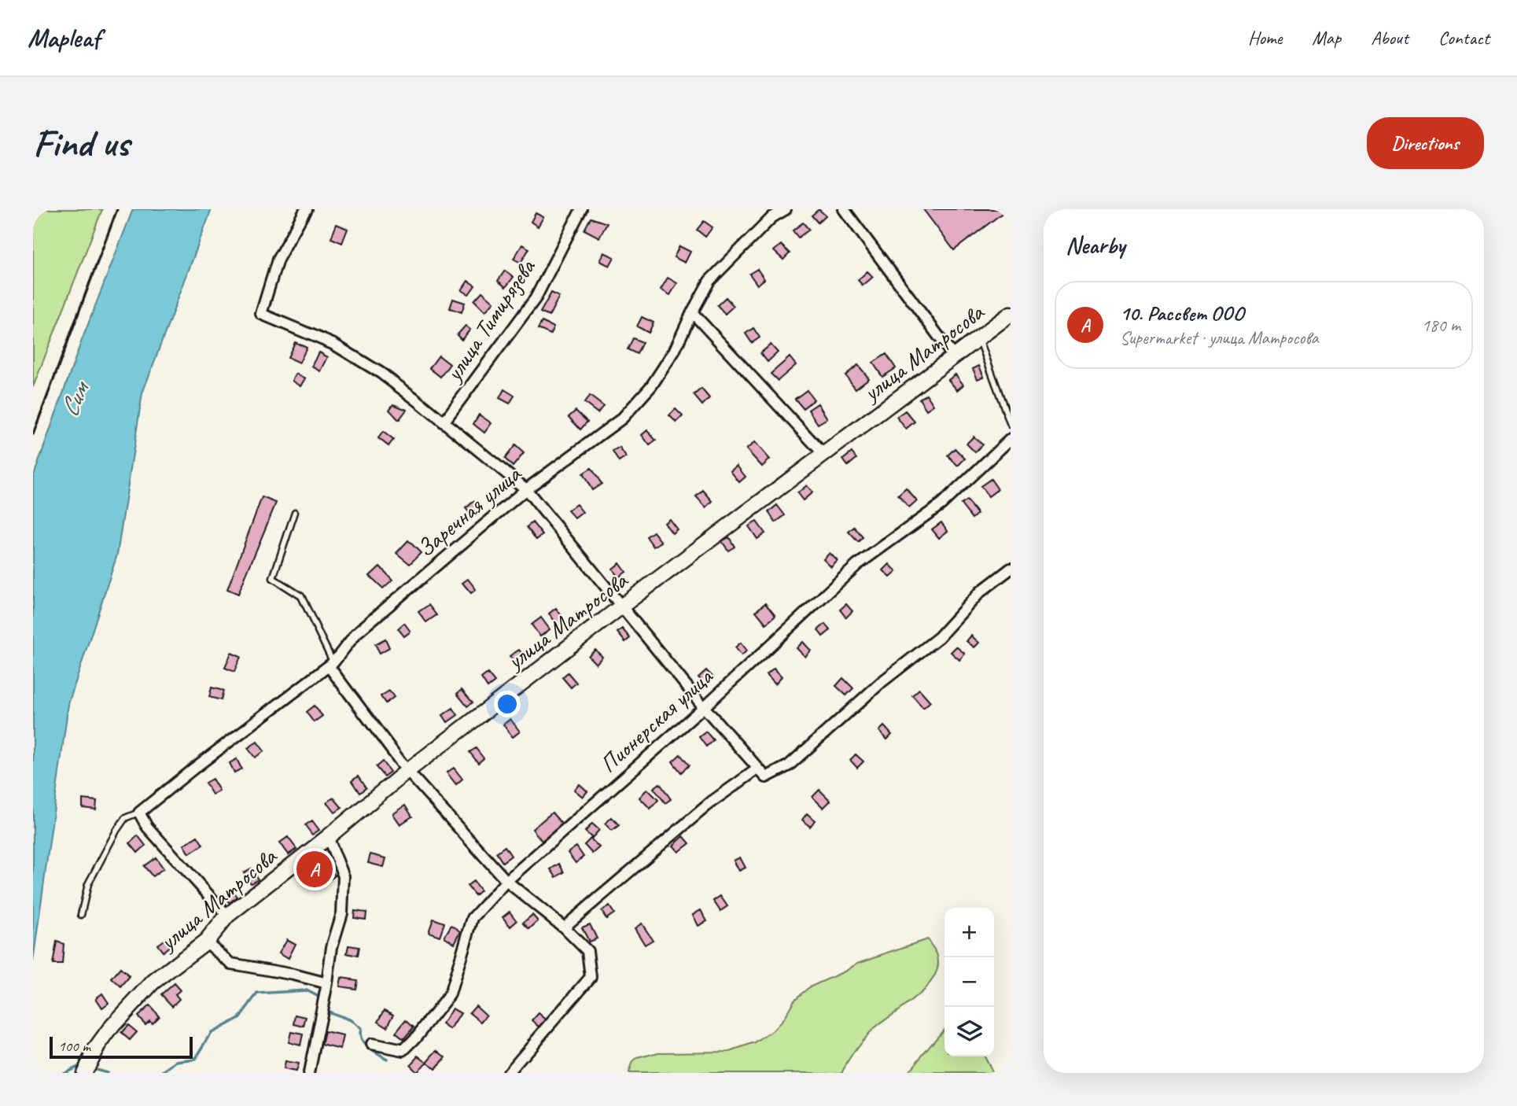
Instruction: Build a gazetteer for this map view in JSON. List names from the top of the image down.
{
  "streets": {
    "main road": ["улица Матросова"],
    "street": ["улица Тимирязева", "Заречная улица", "Пионерская улица"]
  },
  "water": ["Сим"],
  "scale_bar": "100 m",
  "page": {
    "header": "Mapleaf",
    "nav": [
      "Home",
      "Map",
      "About",
      "Contact"
    ],
    "buttons": "Directions",
    "title": "Find us",
    "heading": "Nearby",
    "list": [
      {
        "mark": "A",
        "name": "10. Рассвет ООО",
        "note": "Supermarket · улица Матросова",
        "value": "180 m"
      }
    ],
    "pins": "A",
    "map_buttons": ["+", "−"],
    "scale": "100 m"
  }
}
